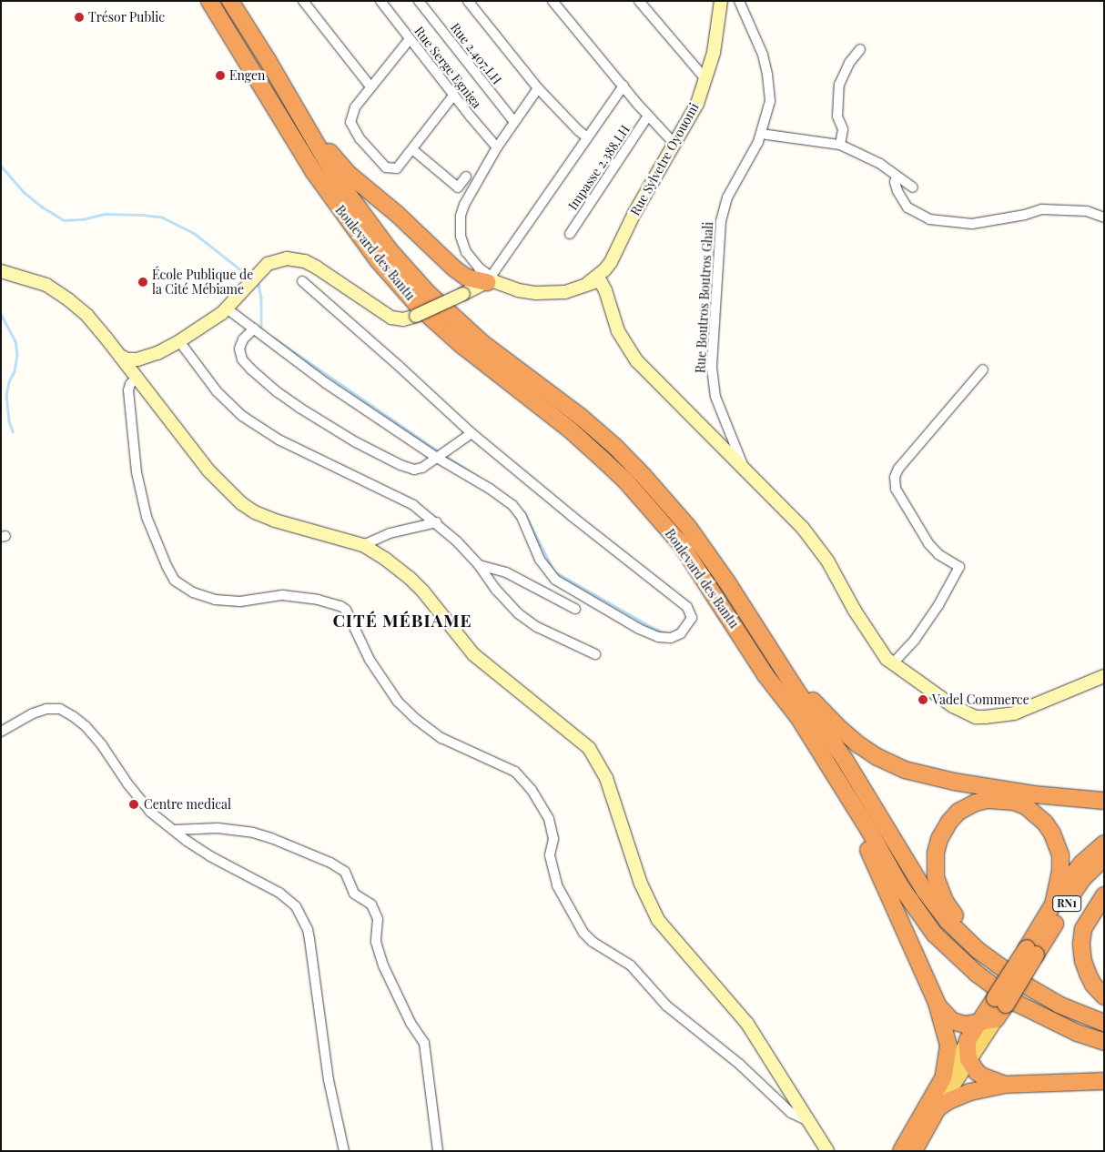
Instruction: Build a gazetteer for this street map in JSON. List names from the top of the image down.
{
  "streets": {
    "highway": ["Boulevard des Bantu", "RN1"],
    "street": [
      "Rue 2.407.LH",
      "Rue Serge Egniga",
      "Rue Sylvetre Oyouomi",
      "Impasse 2.388.LH",
      "Rue Boutros Boutros Ghali"
    ]
  },
  "districts": ["CITÉ MÉBIAME"],
  "places": [
    "Trésor Public",
    "Engen",
    "École Publique de la Cité Mébiame",
    "Vadel Commerce",
    "Centre medical"
  ]
}
